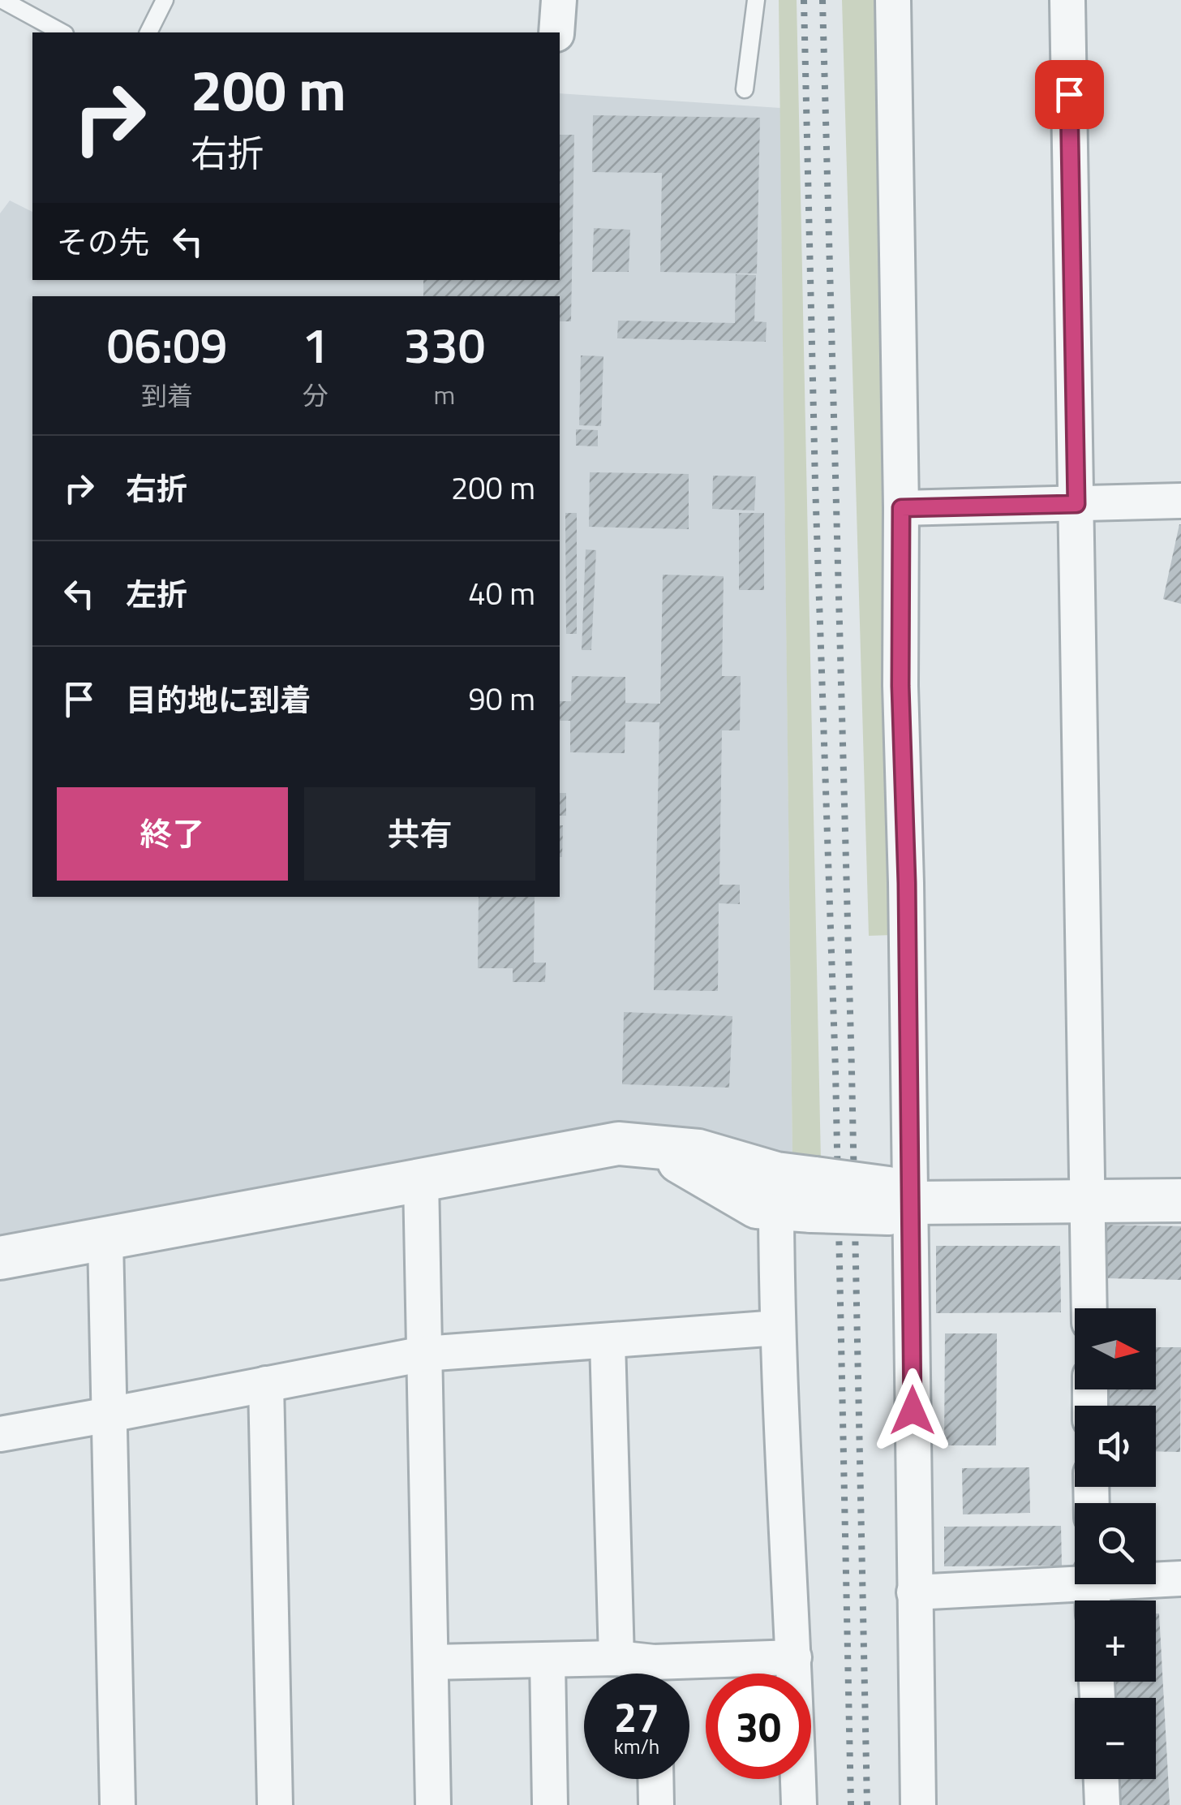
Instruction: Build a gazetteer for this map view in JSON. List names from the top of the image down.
{
  "north": "right",
  "page": {
    "turn": ["200 m", "右折"],
    "then": "その先",
    "eta": [
      "06:09",
      "到着",
      "1",
      "分",
      "330",
      "m"
    ],
    "list": [
      {
        "name": "右折",
        "value": "200 m"
      },
      {
        "name": "左折",
        "value": "40 m"
      },
      {
        "name": "目的地に到着",
        "value": "90 m"
      }
    ],
    "buttons": ["終了", "共有"],
    "map_buttons": ["+", "−"],
    "speed": "27 km/h",
    "limit": "30"
  }
}
